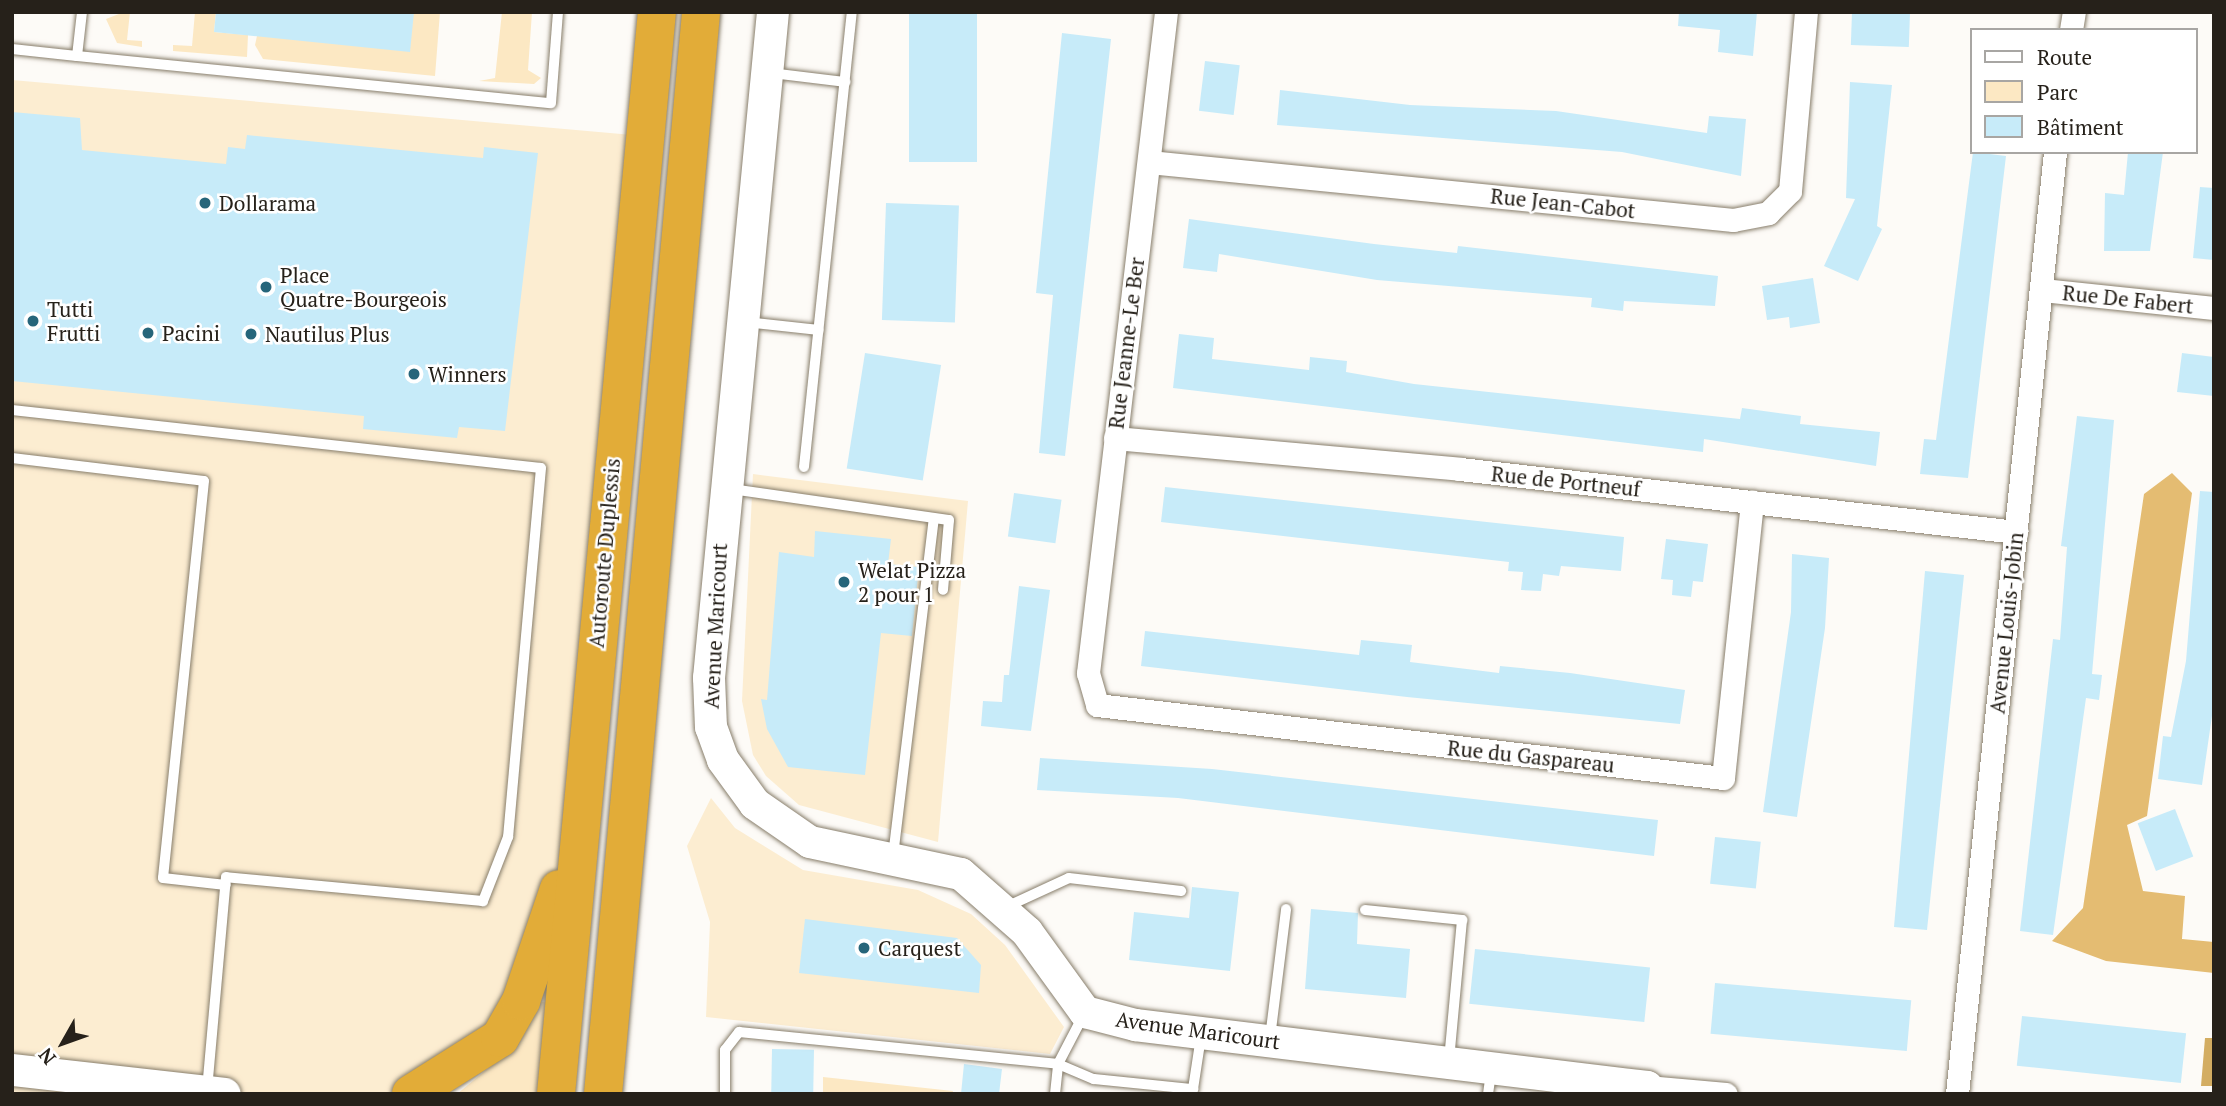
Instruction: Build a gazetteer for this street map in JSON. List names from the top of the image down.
{
  "streets": {
    "highway": ["Autoroute Duplessis"],
    "street": [
      "Rue Jean-Cabot",
      "Rue De Fabert",
      "Rue Jeanne-Le Ber",
      "Rue de Portneuf",
      "Avenue Louis-Jobin",
      "Avenue Maricourt",
      "Rue du Gaspareau"
    ]
  },
  "crossings": [
    ["Rue Jean-Cabot", "Rue Jeanne-Le Ber"],
    ["Rue De Fabert", "Avenue Louis-Jobin"],
    ["Rue Jeanne-Le Ber", "Rue de Portneuf"],
    ["Rue Jeanne-Le Ber", "Rue du Gaspareau"],
    ["Rue de Portneuf", "Avenue Louis-Jobin"],
    ["Rue de Portneuf", "Rue du Gaspareau"]
  ],
  "places": [
    "Dollarama",
    "Place Quatre-Bourgeois",
    "Tutti Frutti",
    "Pacini",
    "Nautilus Plus",
    "Winners",
    "Welat Pizza 2 pour 1",
    "Carquest"
  ],
  "legend": ["Route", "Parc", "Bâtiment"],
  "north": "bottom left"
}
